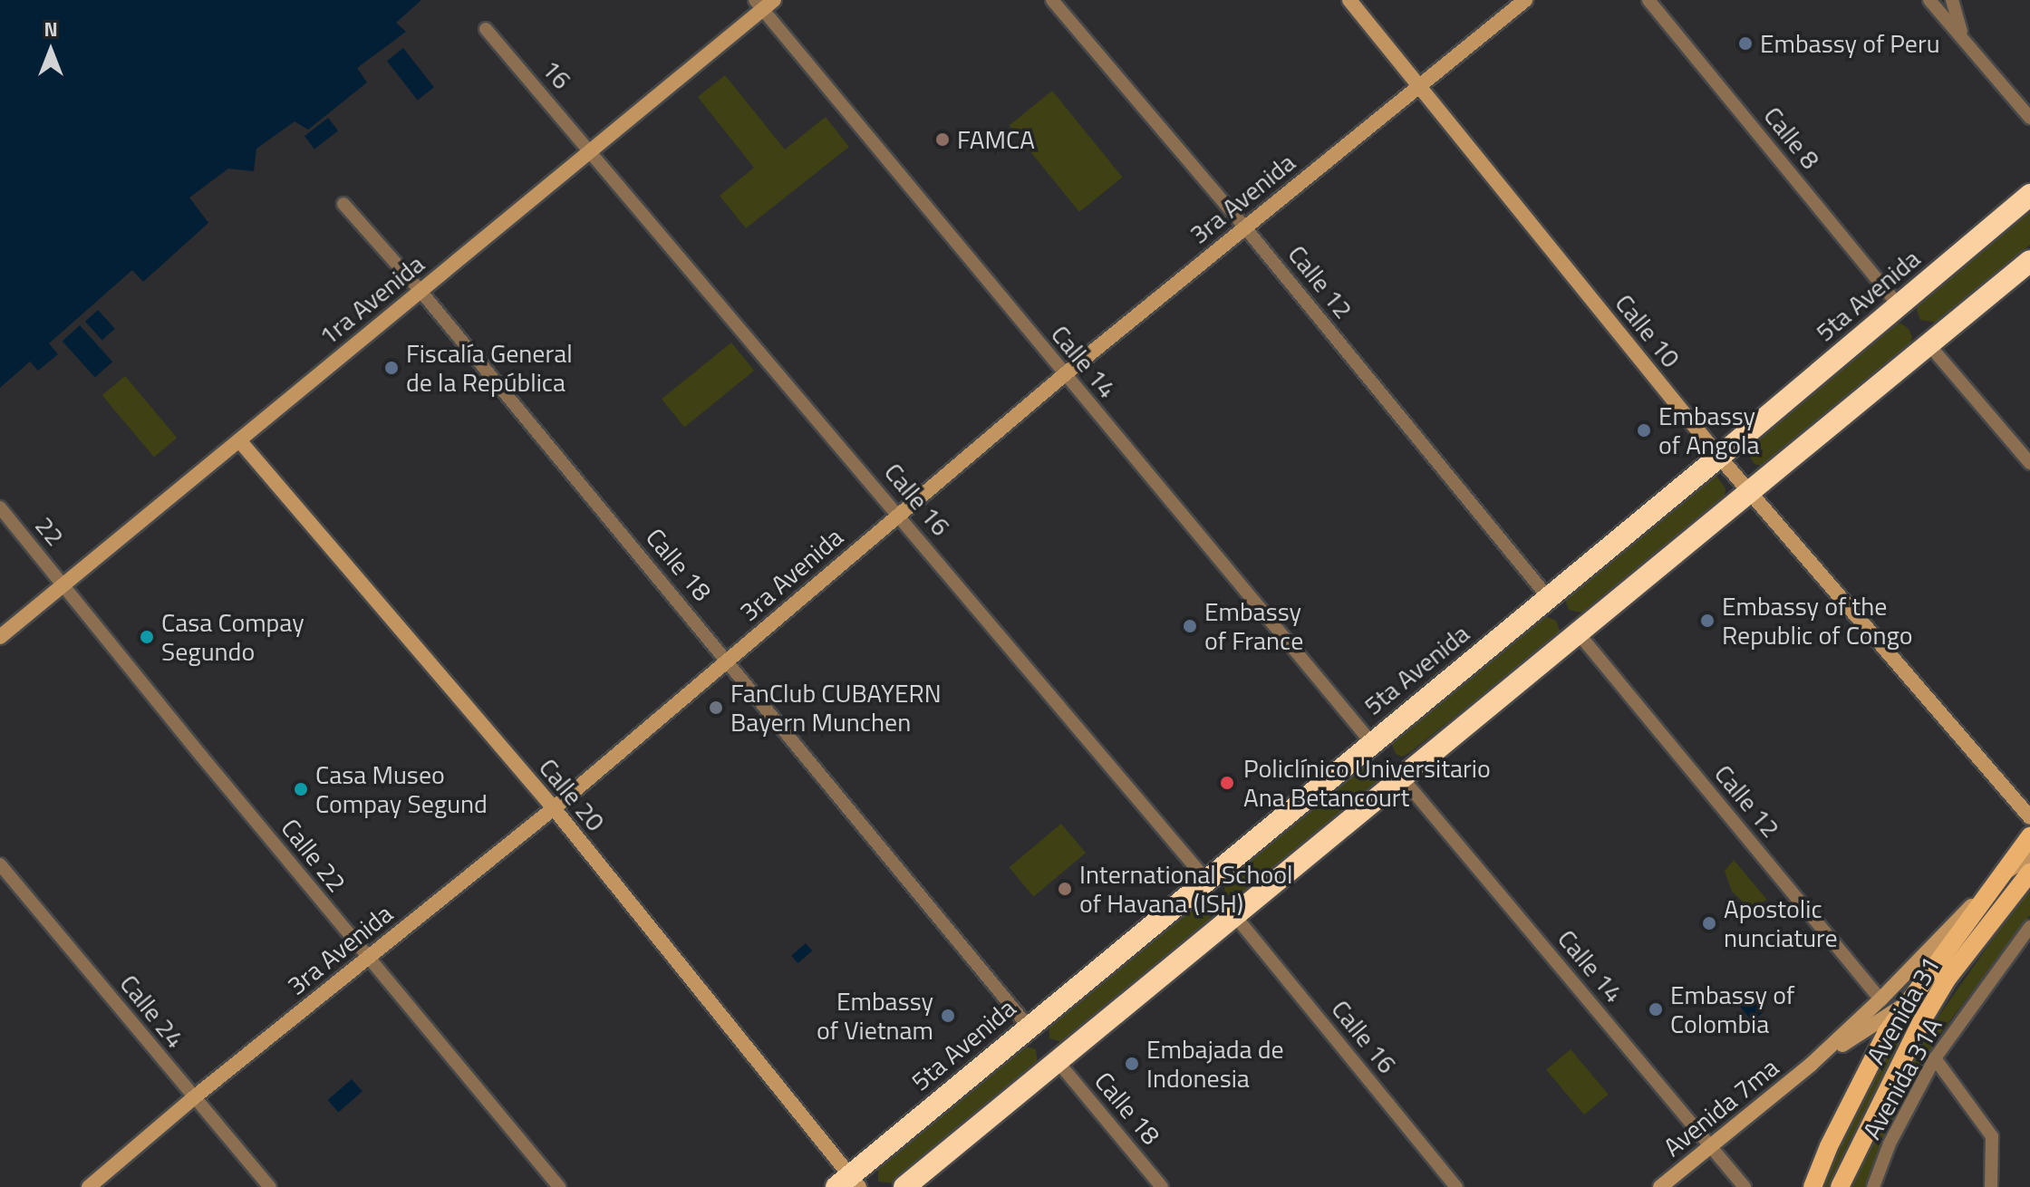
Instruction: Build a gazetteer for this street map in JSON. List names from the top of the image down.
{
  "streets": {
    "highway": ["5ta Avenida"],
    "main road": [
      "3ra Avenida",
      "1ra Avenida",
      "Calle 10",
      "Calle 20",
      "Avenida 31",
      "Avenida 7ma"
    ],
    "street": [
      "16",
      "Calle 8",
      "Calle 12",
      "Calle 14",
      "Calle 16",
      "22",
      "Calle 18",
      "Calle 22",
      "Calle 24",
      "Avenida 31A"
    ]
  },
  "crossings": [
    ["16", "1ra Avenida"],
    ["16", "Calle 16"],
    ["Calle 8", "5ta Avenida"],
    ["3ra Avenida", "Calle 12"],
    ["3ra Avenida", "Calle 10"],
    ["3ra Avenida", "Calle 14"],
    ["3ra Avenida", "Calle 16"],
    ["3ra Avenida", "Calle 18"],
    ["3ra Avenida", "Calle 20"],
    ["3ra Avenida", "Calle 22"],
    ["3ra Avenida", "Calle 24"],
    ["Calle 12", "5ta Avenida"],
    ["Calle 12", "Avenida 7ma"],
    ["5ta Avenida", "Calle 10"],
    ["5ta Avenida", "Calle 14"],
    ["5ta Avenida", "Calle 16"],
    ["5ta Avenida", "Calle 18"],
    ["5ta Avenida", "Calle 20"],
    ["1ra Avenida", "Calle 14"],
    ["1ra Avenida", "Calle 16"],
    ["1ra Avenida", "22"],
    ["1ra Avenida", "Calle 18"],
    ["1ra Avenida", "Calle 20"],
    ["1ra Avenida", "Calle 22"],
    ["Calle 14", "Avenida 7ma"],
    ["22", "Calle 22"],
    ["Avenida 31", "Avenida 7ma"]
  ],
  "places": [
    "Embassy of Peru",
    "FAMCA",
    "Fiscalía General de la República",
    "Embassy of Angola",
    "Embassy of the Republic of Congo",
    "Embassy of France",
    "Casa Compay Segundo",
    "FanClub CUBAYERN Bayern Munchen",
    "Policlínico Universitario Ana Betancourt",
    "Casa Museo Compay Segund",
    "International School of Havana (ISH)",
    "Apostolic nunciature",
    "Embassy of Colombia",
    "Embassy of Vietnam",
    "Embajada de Indonesia"
  ],
  "north": "top"
}
